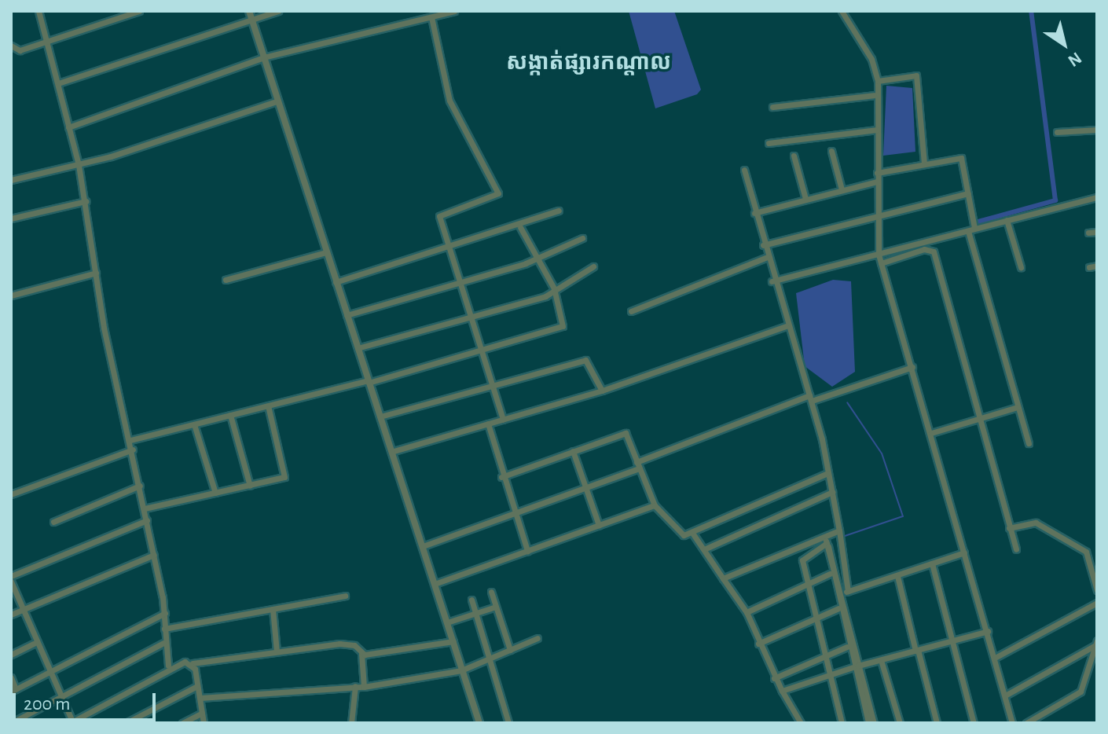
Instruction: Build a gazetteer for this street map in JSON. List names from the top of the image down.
{
  "districts": ["សង្កាត់ផ្សារកណ្ដាល"],
  "scale_bar": "200 m",
  "north": "bottom right"
}
